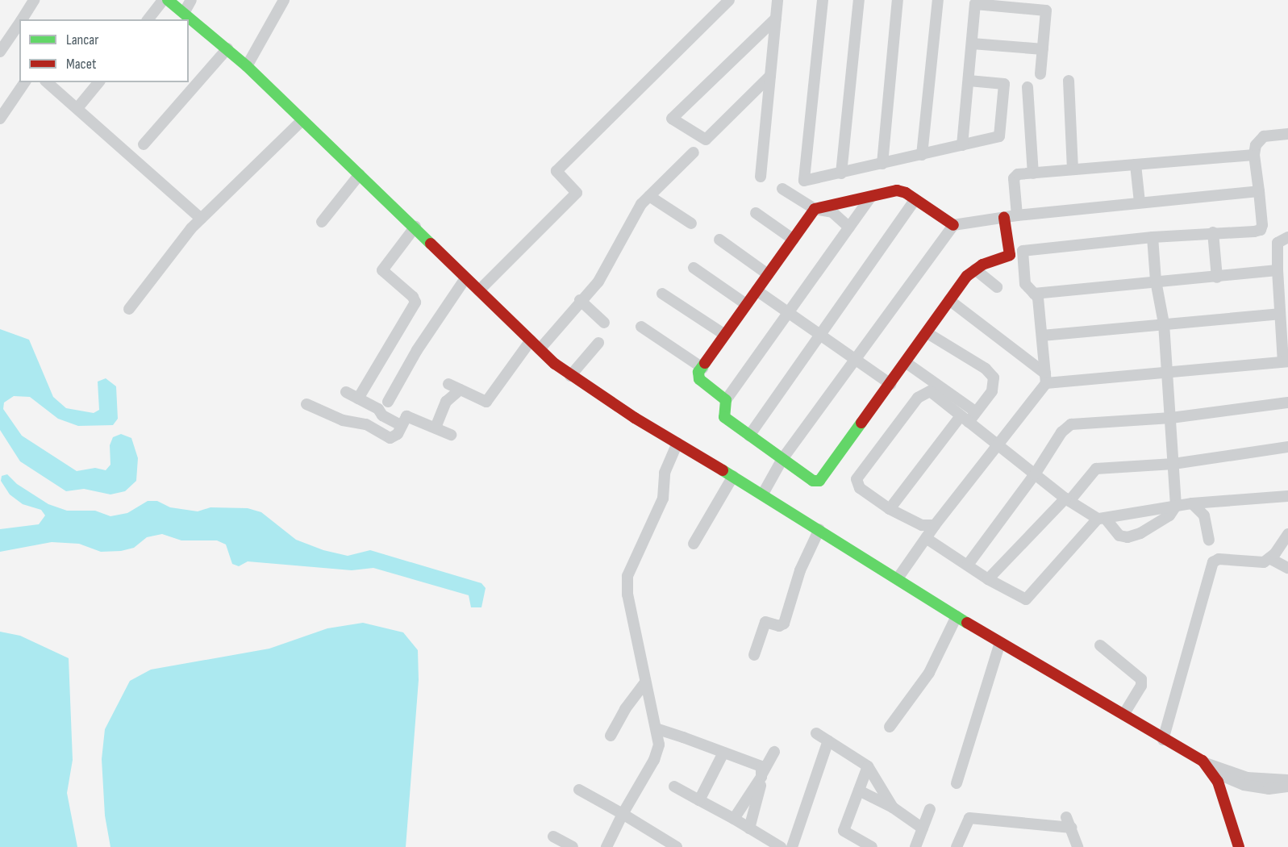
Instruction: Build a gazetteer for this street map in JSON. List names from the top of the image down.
{
  "legend": ["Lancar", "Macet"]
}
